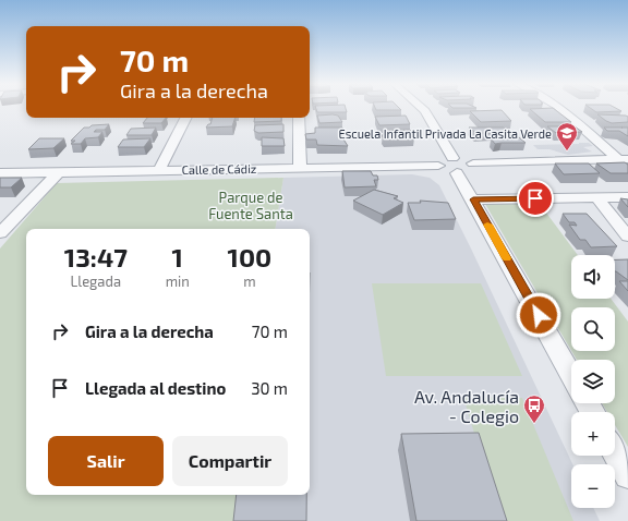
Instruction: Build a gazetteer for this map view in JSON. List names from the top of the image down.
{
  "streets": {
    "street": ["Calle de Cádiz"]
  },
  "parks": ["Parque de Fuente Santa"],
  "places": {
    "school or university": ["Escuela Infantil Privada La Casita Verde"],
    "bus stop": ["Av. Andalucía - Colegio"]
  },
  "page": {
    "turn": ["70 m", "Gira a la derecha"],
    "eta": [
      "13:47",
      "Llegada",
      "1",
      "min",
      "100",
      "m"
    ],
    "map_buttons": ["+", "−"],
    "list": [
      {
        "name": "Gira a la derecha",
        "value": "70 m"
      },
      {
        "name": "Llegada al destino",
        "value": "30 m"
      }
    ],
    "buttons": ["Salir", "Compartir"]
  }
}
